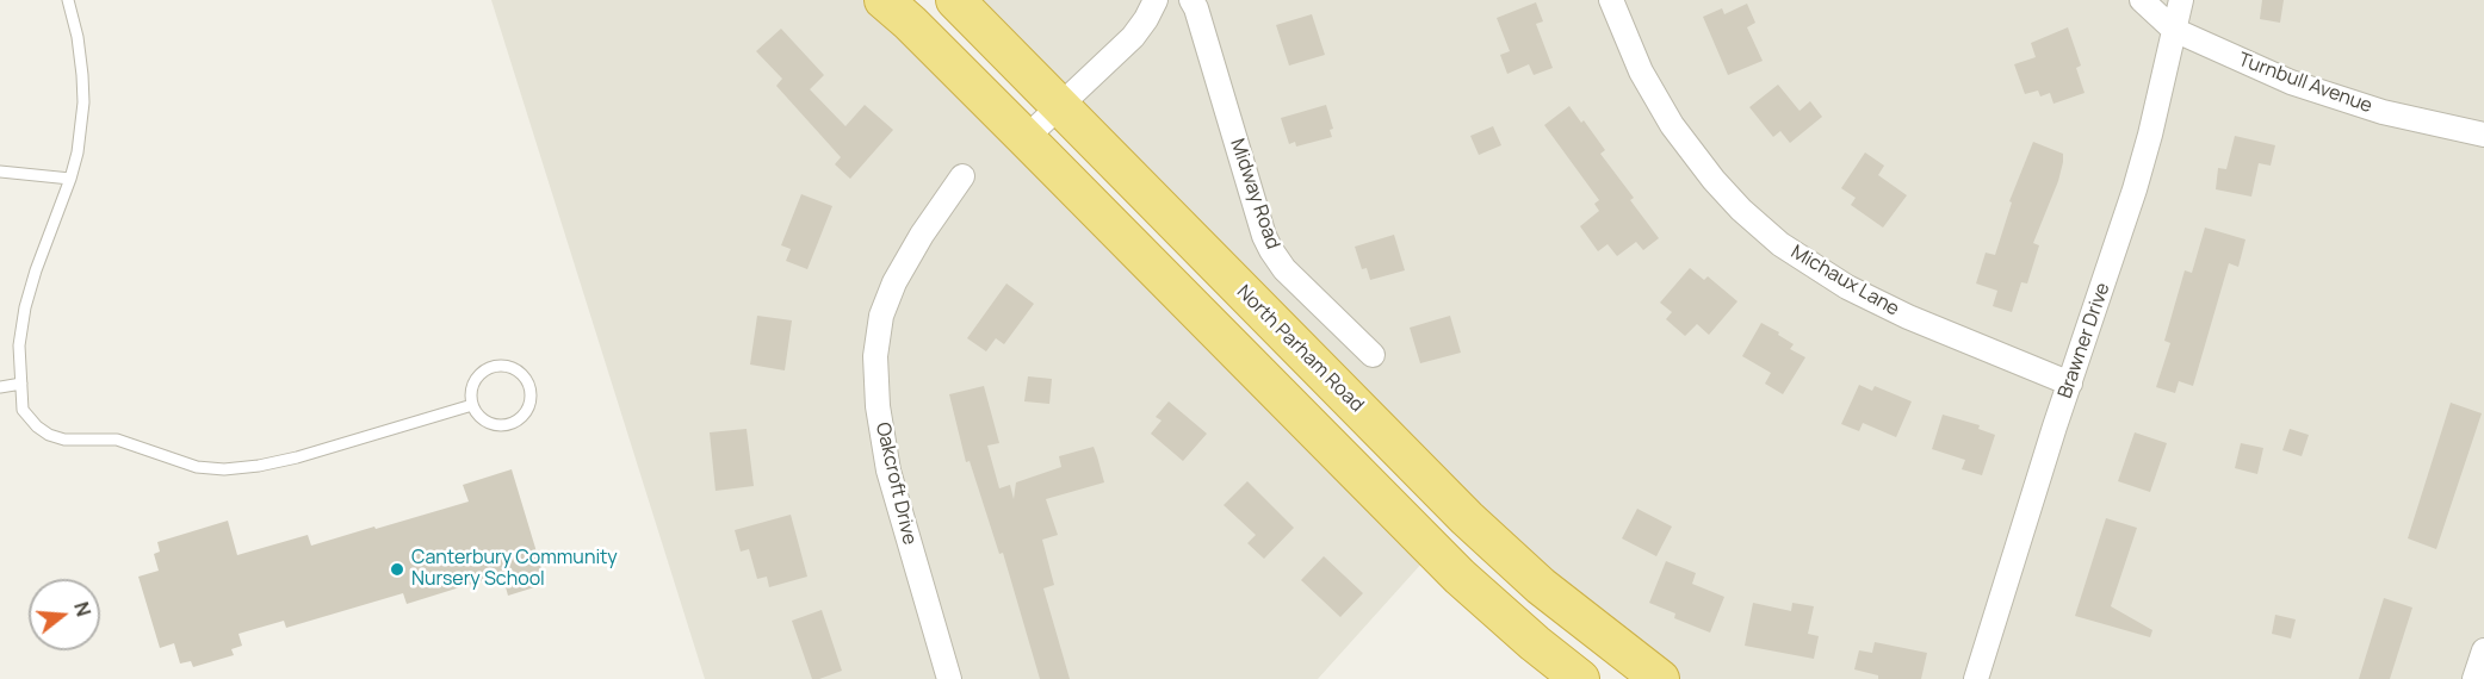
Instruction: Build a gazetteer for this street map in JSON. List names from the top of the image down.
{
  "streets": {
    "highway": ["North Parham Road"],
    "street": [
      "Turnbull Avenue",
      "Midway Road",
      "Michaux Lane",
      "Brawner Drive",
      "Oakcroft Drive"
    ]
  },
  "crossings": [
    ["Turnbull Avenue", "Brawner Drive"],
    ["Michaux Lane", "Brawner Drive"]
  ],
  "places": ["Canterbury Community Nursery School"],
  "north": "right"
}
